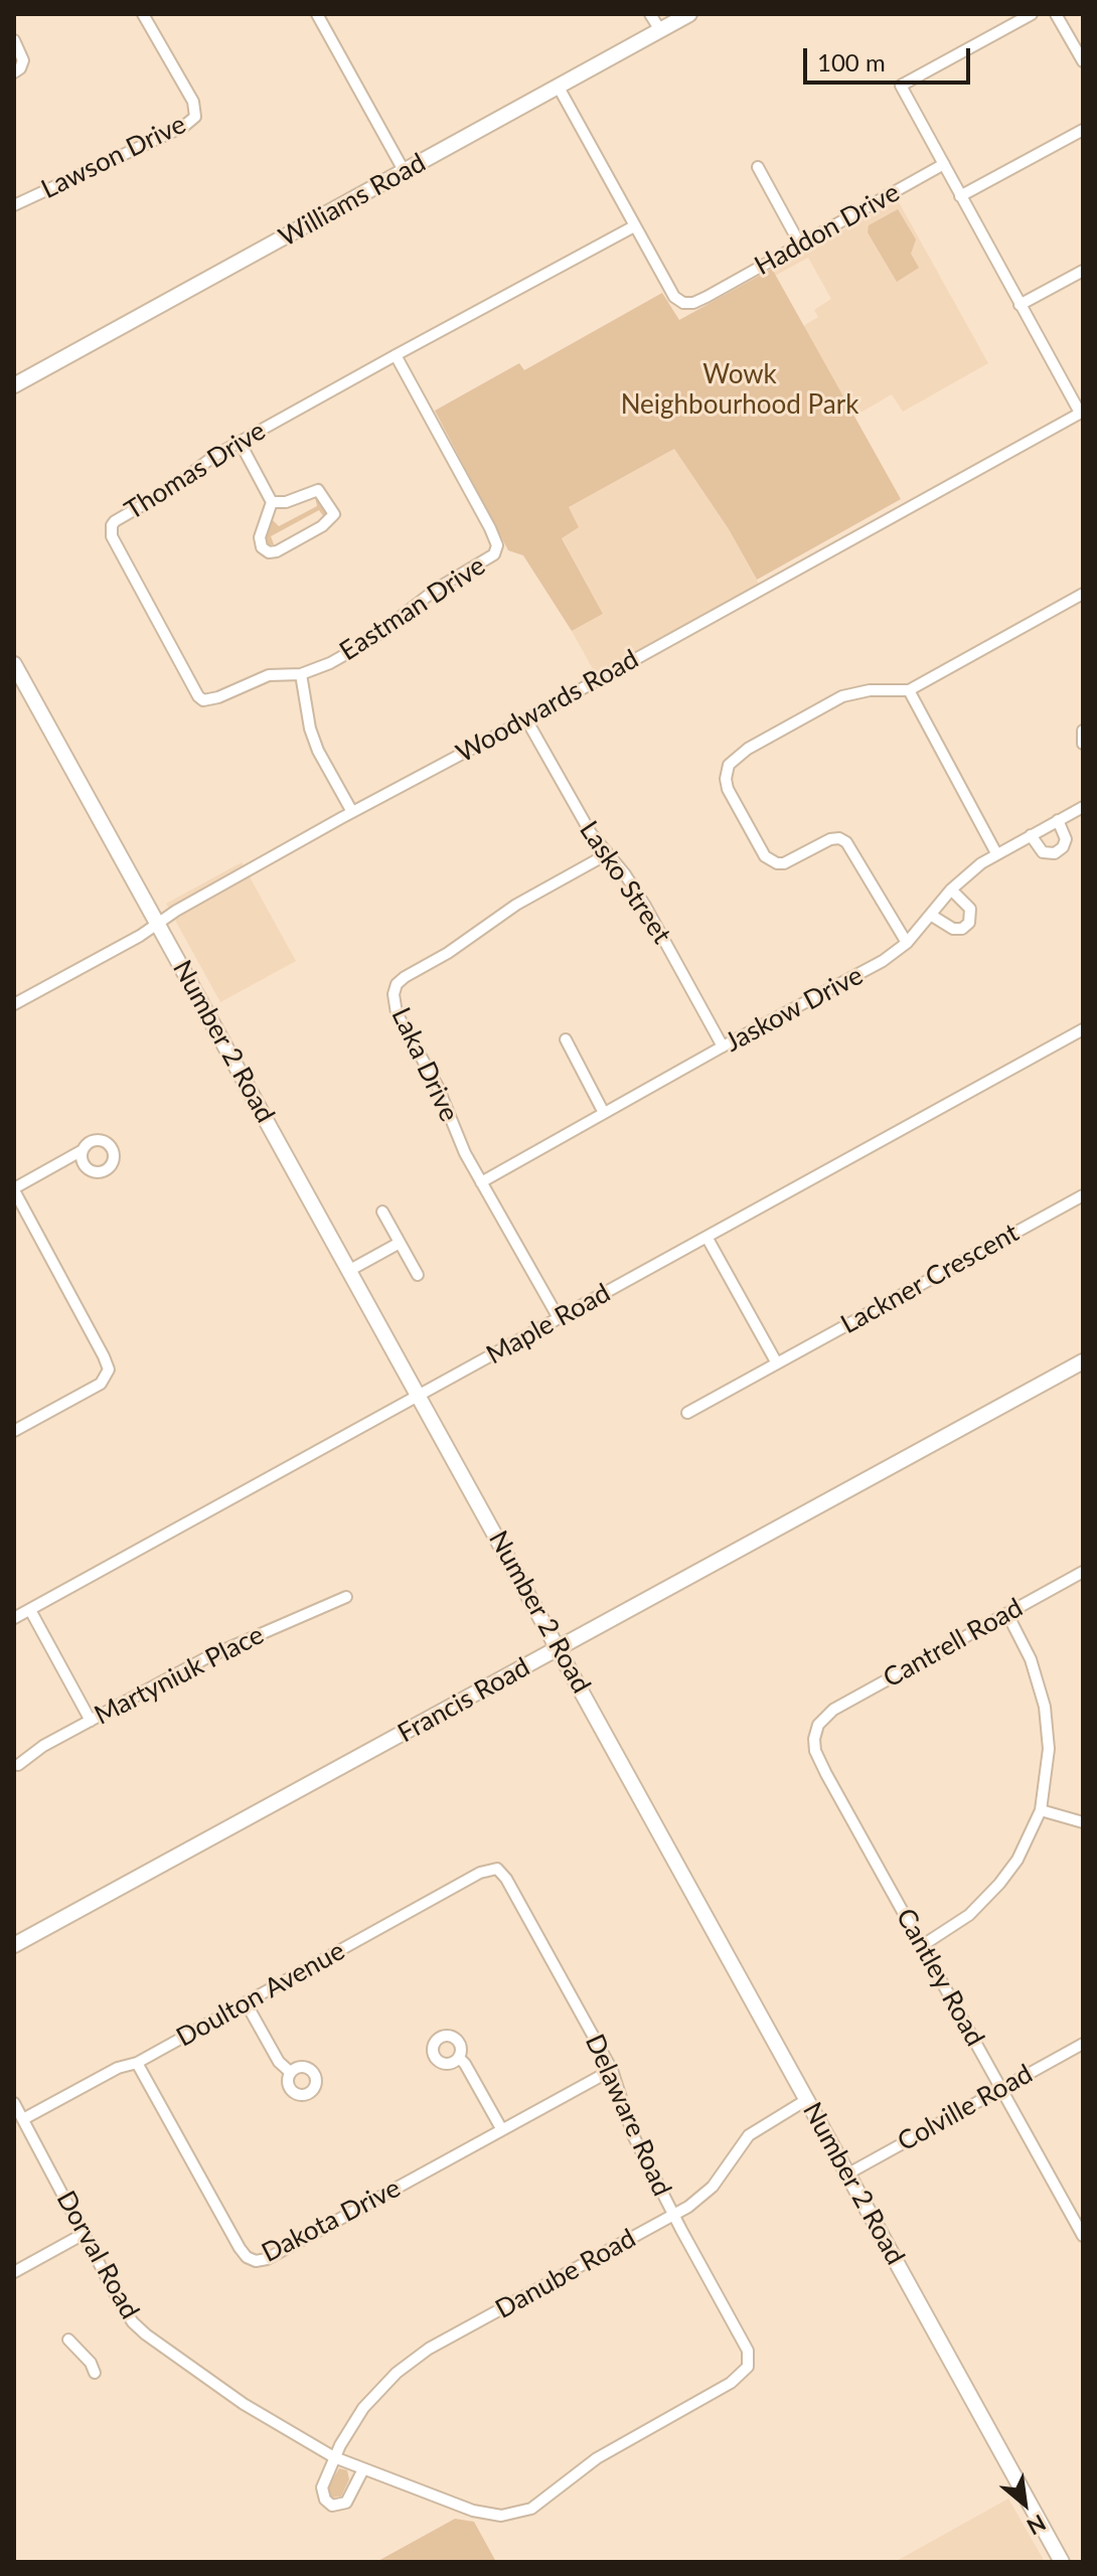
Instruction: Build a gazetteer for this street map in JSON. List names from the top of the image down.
{
  "streets": {
    "main road": ["Williams Road", "Number 2 Road", "Francis Road"],
    "street": [
      "Lawson Drive",
      "Haddon Drive",
      "Thomas Drive",
      "Eastman Drive",
      "Woodwards Road",
      "Lasko Street",
      "Jaskow Drive",
      "Laka Drive",
      "Lackner Crescent",
      "Maple Road",
      "Cantrell Road",
      "Martyniuk Place",
      "Cantley Road",
      "Doulton Avenue",
      "Colville Road",
      "Delaware Road",
      "Dakota Drive",
      "Dorval Road",
      "Danube Road"
    ]
  },
  "crossings": [
    ["Williams Road", "Haddon Drive"],
    ["Haddon Drive", "Thomas Drive"],
    ["Thomas Drive", "Eastman Drive"],
    ["Woodwards Road", "Lasko Street"],
    ["Woodwards Road", "Number 2 Road"],
    ["Lasko Street", "Jaskow Drive"],
    ["Lasko Street", "Laka Drive"],
    ["Jaskow Drive", "Laka Drive"],
    ["Number 2 Road", "Maple Road"],
    ["Number 2 Road", "Francis Road"],
    ["Number 2 Road", "Colville Road"],
    ["Number 2 Road", "Danube Road"],
    ["Laka Drive", "Maple Road"],
    ["Cantrell Road", "Cantley Road"],
    ["Cantley Road", "Colville Road"],
    ["Doulton Avenue", "Delaware Road"],
    ["Doulton Avenue", "Dakota Drive"],
    ["Doulton Avenue", "Dorval Road"],
    ["Delaware Road", "Dakota Drive"],
    ["Delaware Road", "Dorval Road"],
    ["Delaware Road", "Danube Road"],
    ["Dorval Road", "Danube Road"]
  ],
  "parks": ["Wowk Neighbourhood Park"],
  "scale_bar": "100 m",
  "north": "bottom right"
}
